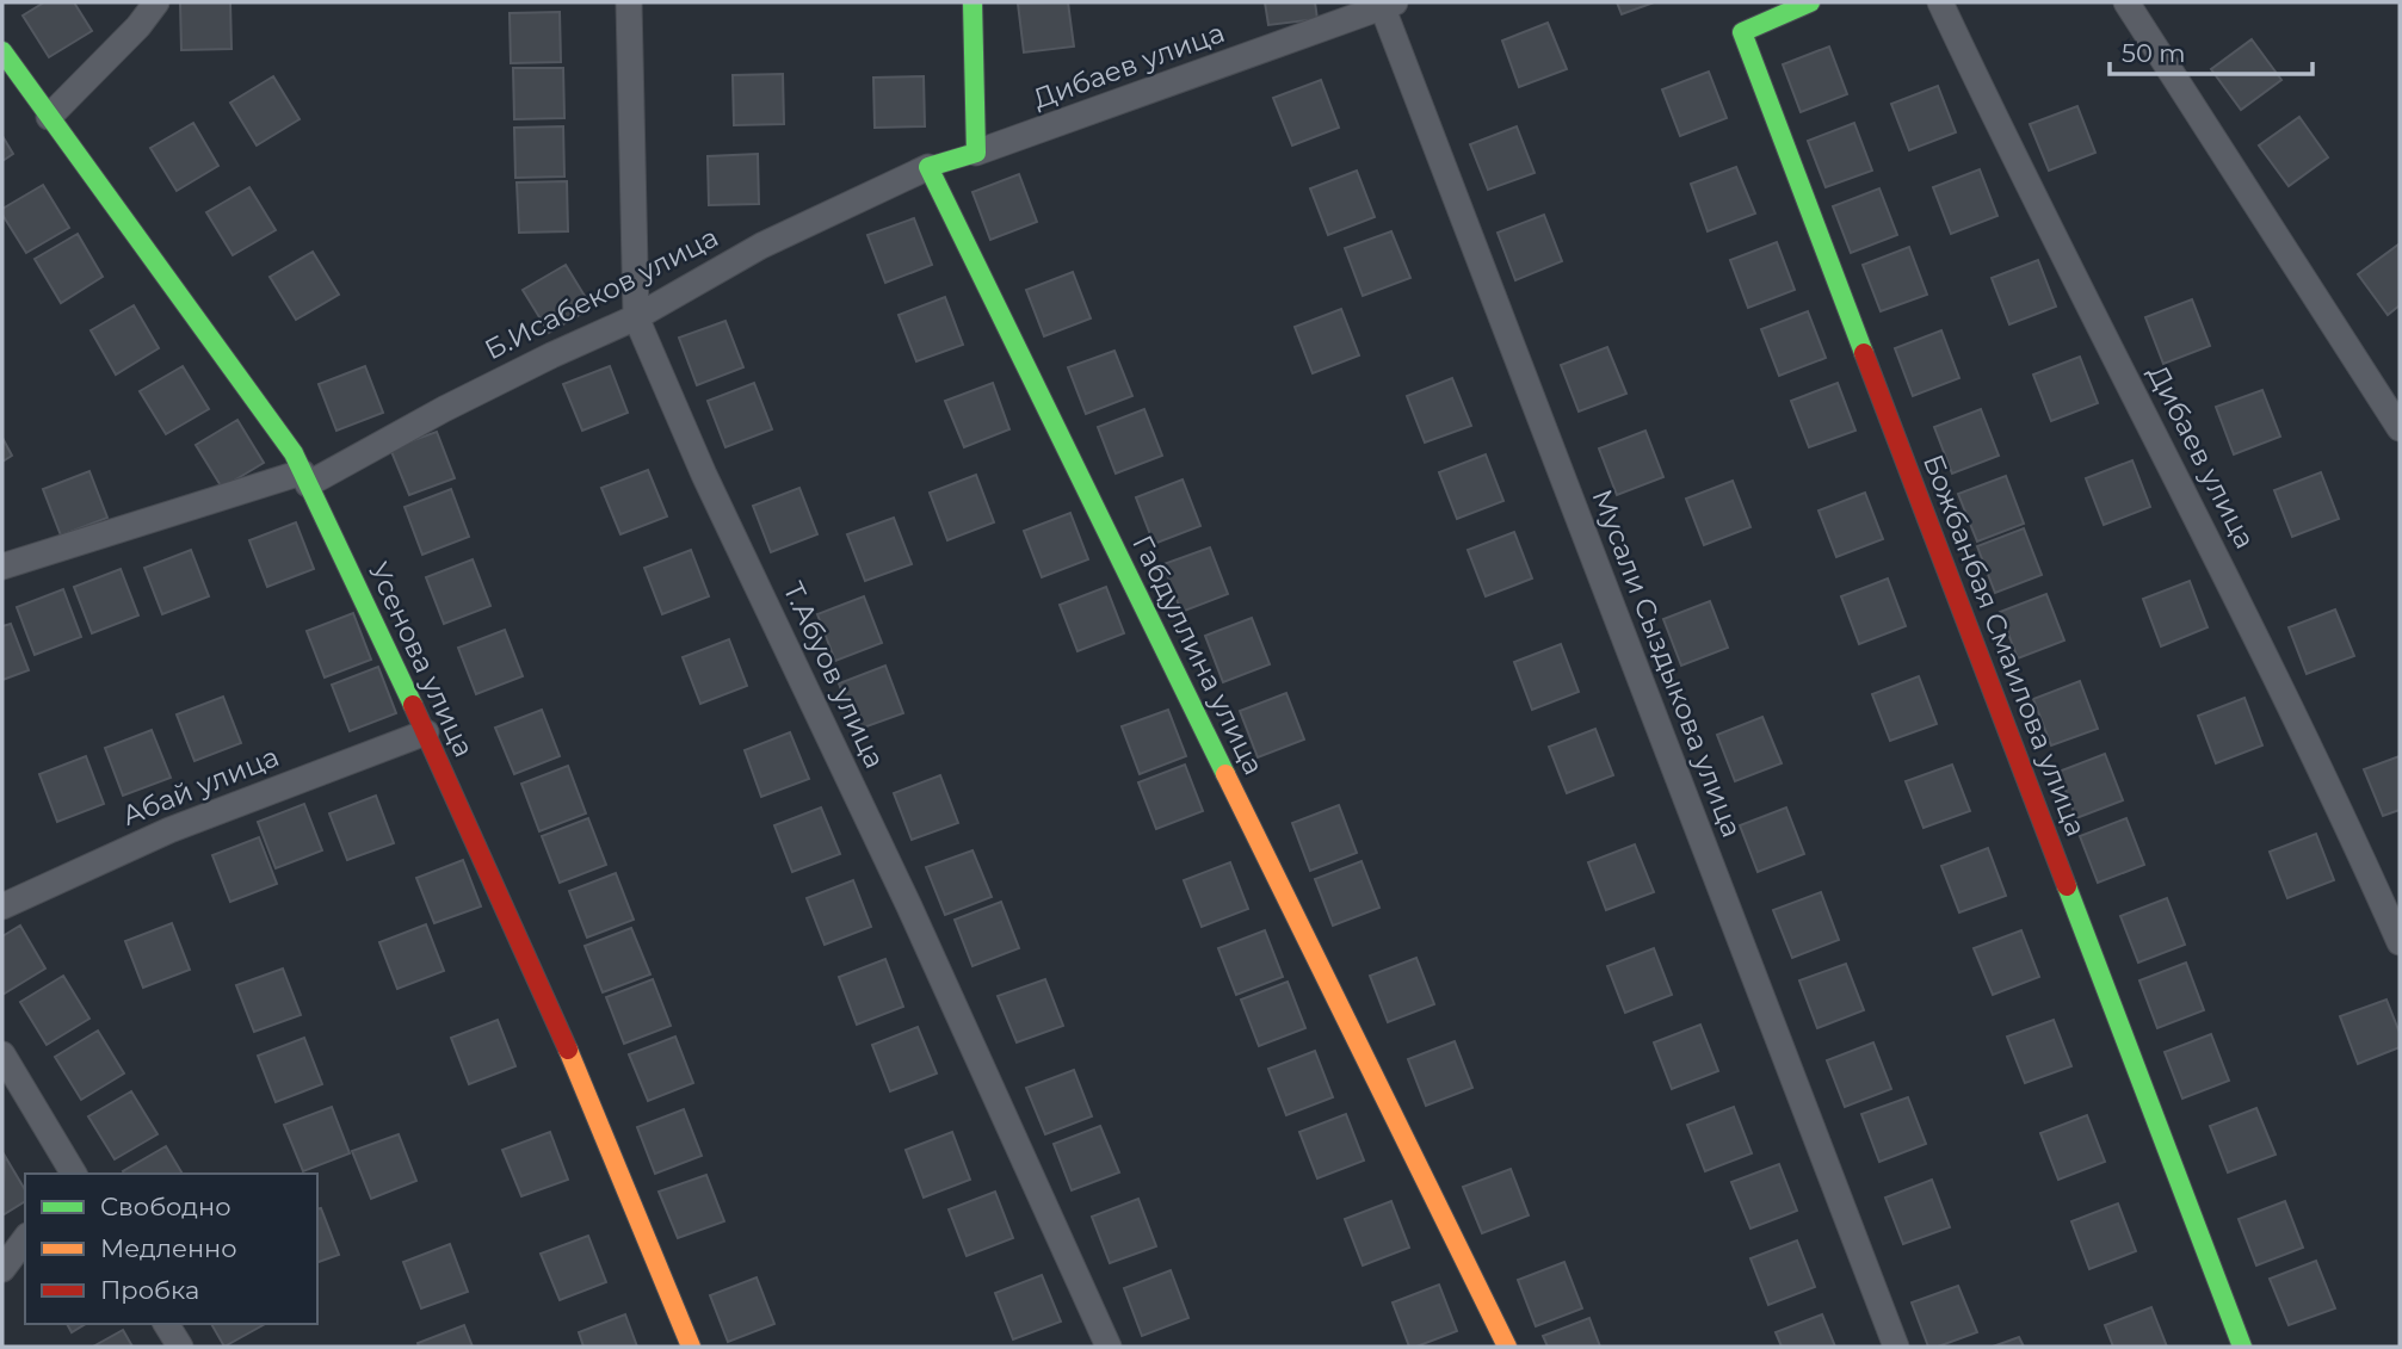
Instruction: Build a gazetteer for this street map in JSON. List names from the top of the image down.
{
  "streets": {
    "street": [
      "Дибаев улица",
      "Б.Исабеков улица",
      "Божбанбая Смаилова улица",
      "Габдуллина улица",
      "Усенова улица",
      "Мусали Сыздыкова улица",
      "Т.Абуов улица",
      "Абай улица"
    ]
  },
  "crossings": [
    ["Дибаев улица", "Мусали Сыздыкова улица"],
    ["Б.Исабеков улица", "Габдуллина улица"],
    ["Б.Исабеков улица", "Усенова улица"],
    ["Б.Исабеков улица", "Т.Абуов улица"],
    ["Усенова улица", "Абай улица"]
  ],
  "legend": ["Свободно", "Медленно", "Пробка"],
  "scale_bar": "50 m"
}
